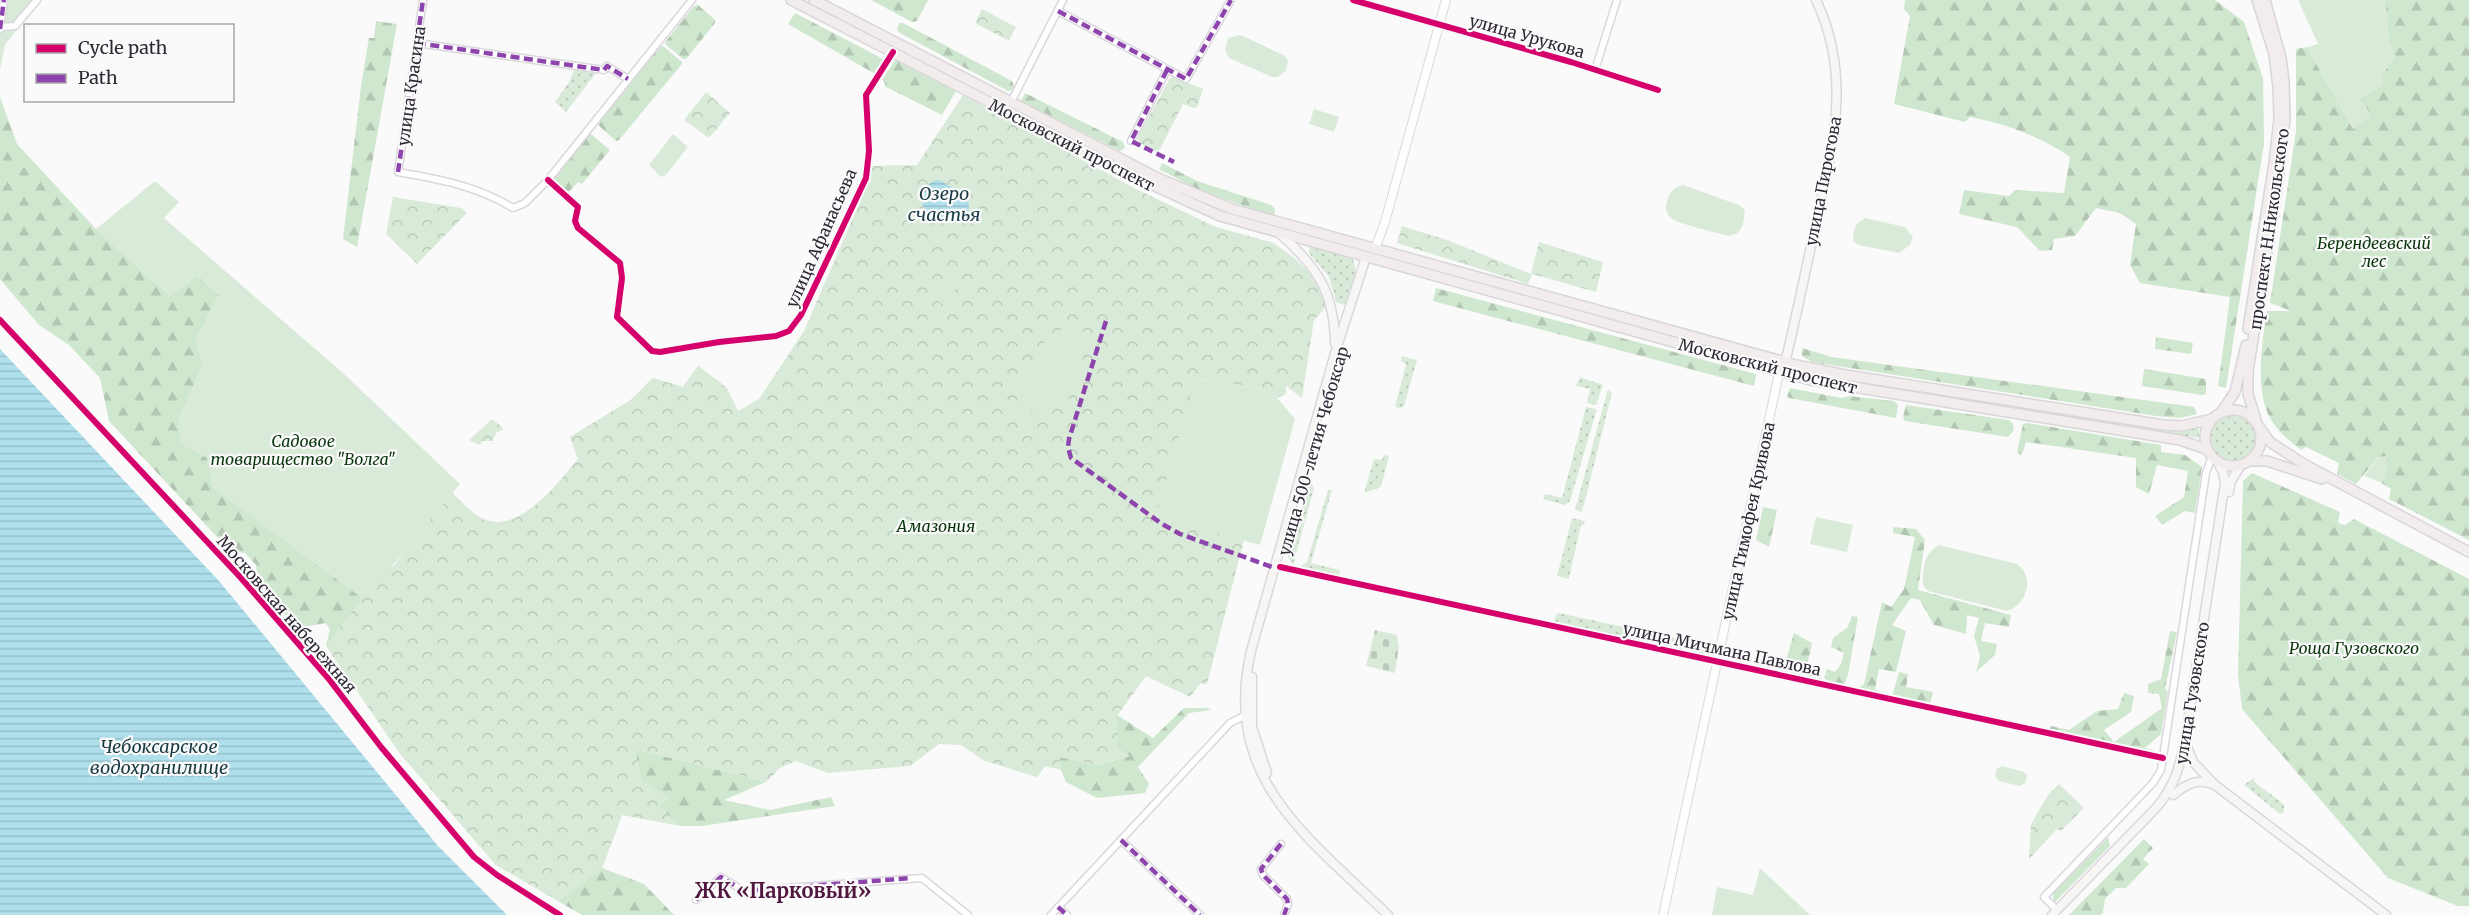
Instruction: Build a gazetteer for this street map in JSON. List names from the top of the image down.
{
  "streets": {
    "main road": [
      "Московский проспект",
      "улица Пирогова",
      "проспект Н.Никольского",
      "улица 500-летия Чебоксар",
      "улица Гузовского"
    ],
    "street": [
      "улица Урукова",
      "улица Красина",
      "улица Афанасьева",
      "улица Тимофея Кривова",
      "Московская набережная",
      "улица Мичмана Павлова"
    ]
  },
  "crossings": [
    ["улица Урукова", "улица 500-летия Чебоксар"],
    ["улица Красина", "улица Афанасьева"],
    ["Московский проспект", "улица Пирогова"],
    ["Московский проспект", "проспект Н.Никольского"],
    ["Московский проспект", "улица Афанасьева"],
    ["Московский проспект", "улица 500-летия Чебоксар"],
    ["Московский проспект", "улица Тимофея Кривова"],
    ["Московский проспект", "улица Гузовского"],
    ["проспект Н.Никольского", "улица Гузовского"],
    ["улица 500-летия Чебоксар", "улица Мичмана Павлова"],
    ["улица Тимофея Кривова", "улица Мичмана Павлова"]
  ],
  "districts": ["ЖК «Парковый»"],
  "water": ["Озеро счастья", "Чебоксарское водохранилище"],
  "parks": [
    "Берендеевский лес",
    "Садовое товарищество \"Волга\"",
    "Амазония",
    "Роща Гузовского"
  ],
  "legend": ["Cycle path", "Path"]
}
